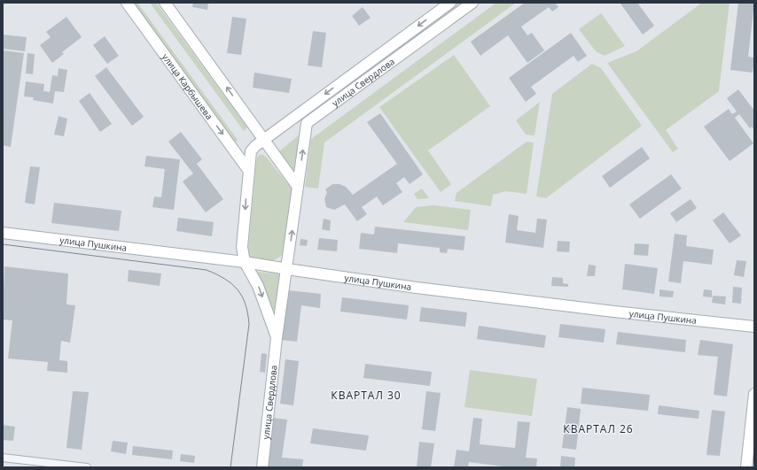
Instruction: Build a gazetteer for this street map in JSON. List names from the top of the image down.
{
  "streets": {
    "street": ["улица Свердлова", "улица Карбышева", "улица Пушкина"]
  },
  "crossings": [
    ["улица Свердлова", "улица Карбышева"],
    ["улица Свердлова", "улица Пушкина"]
  ],
  "districts": ["КВАРТАЛ 30", "КВАРТАЛ 26"]
}
